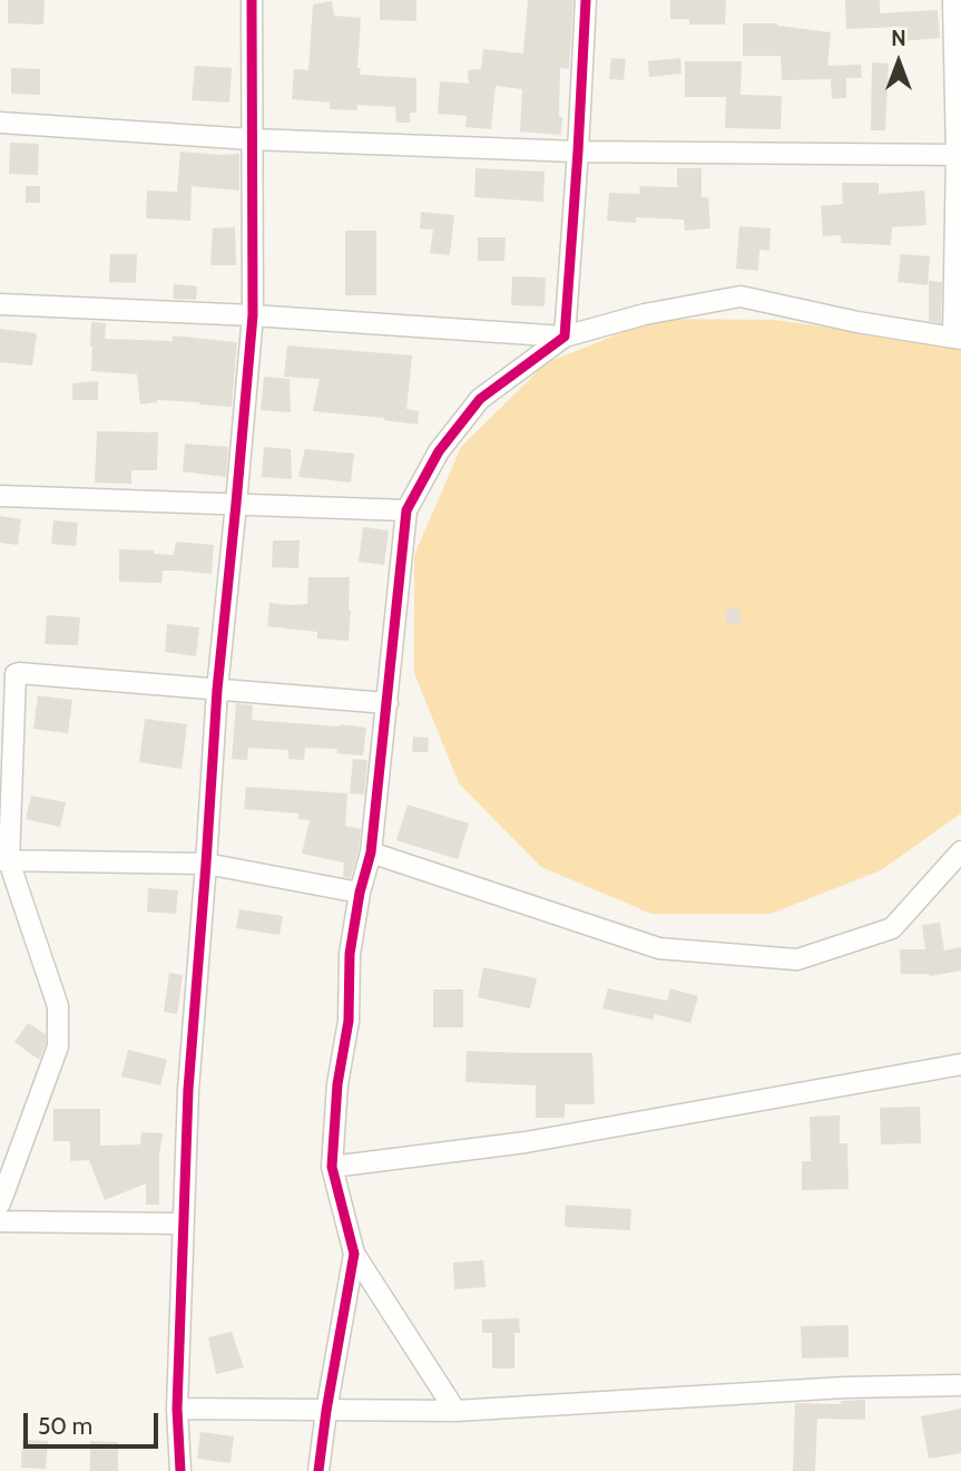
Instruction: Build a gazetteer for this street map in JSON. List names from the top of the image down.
{
  "scale_bar": "50 m",
  "north": "top"
}
